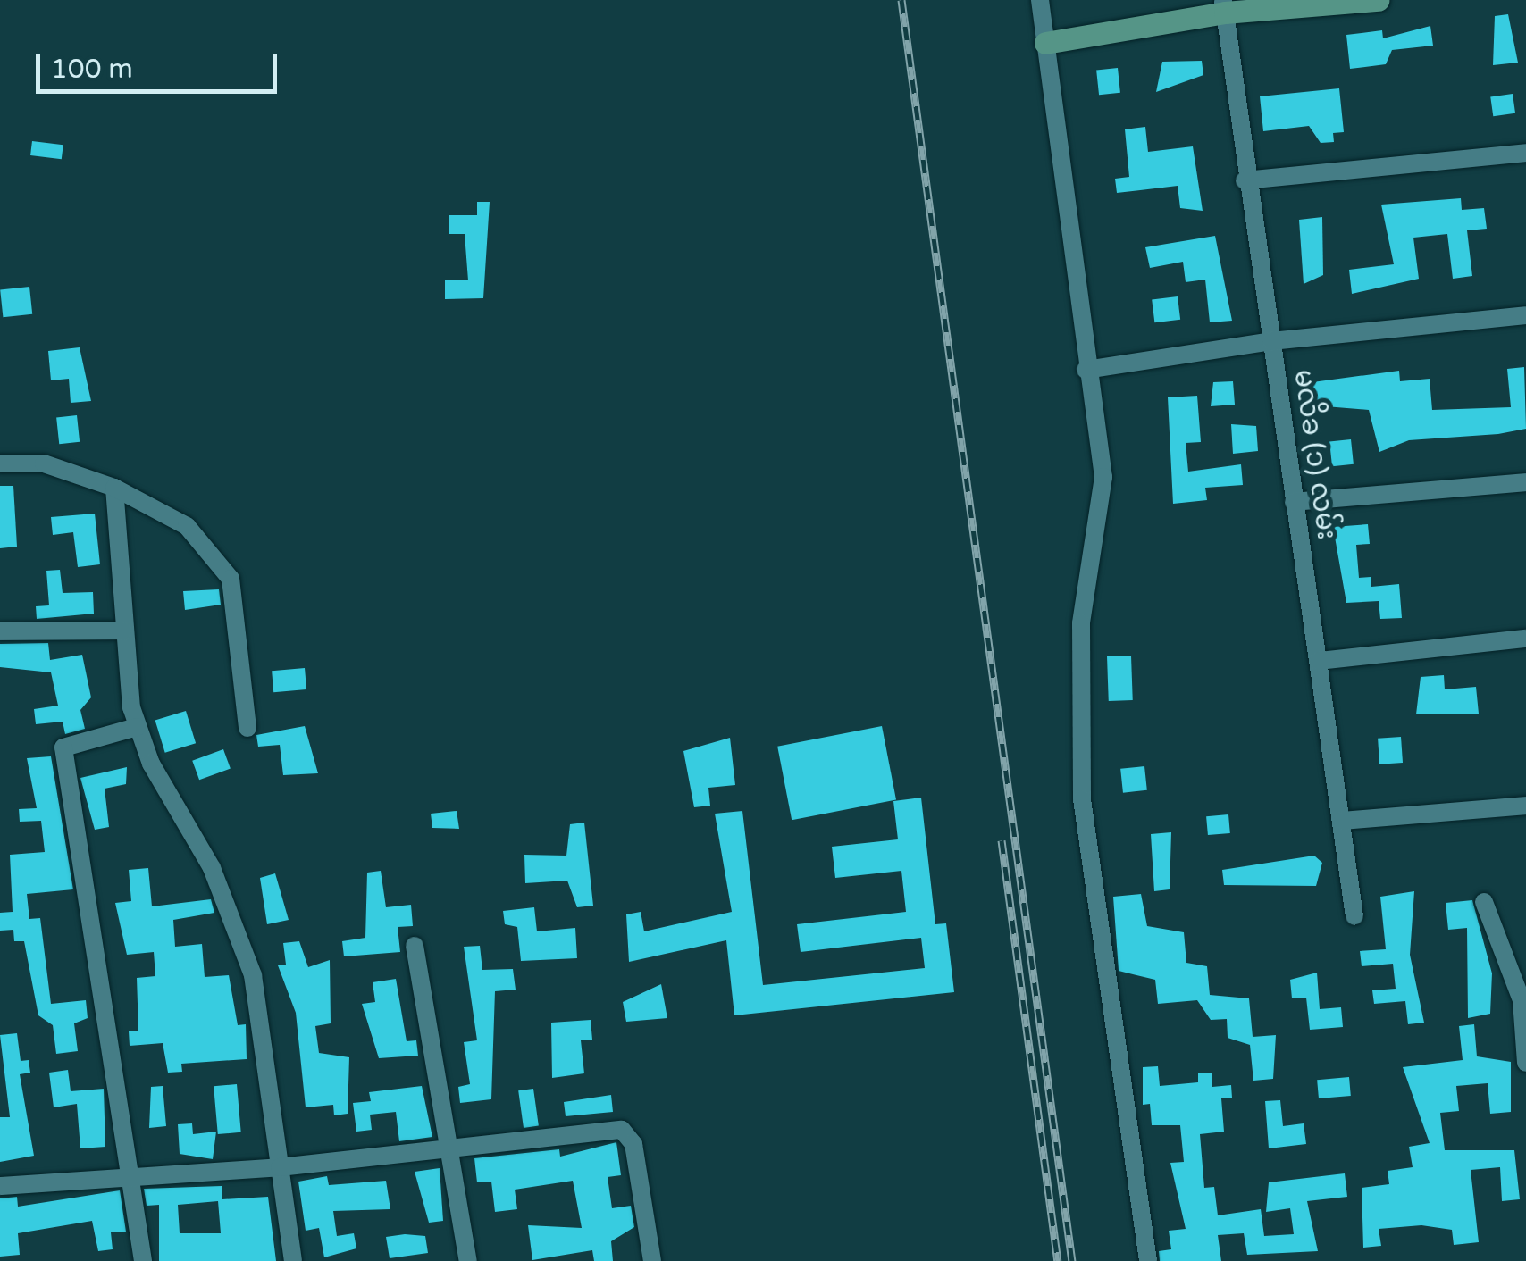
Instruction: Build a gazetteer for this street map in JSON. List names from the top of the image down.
{
  "streets": {
    "street": ["မလိခ (၁) လမ်း"]
  },
  "scale_bar": "100 m"
}
